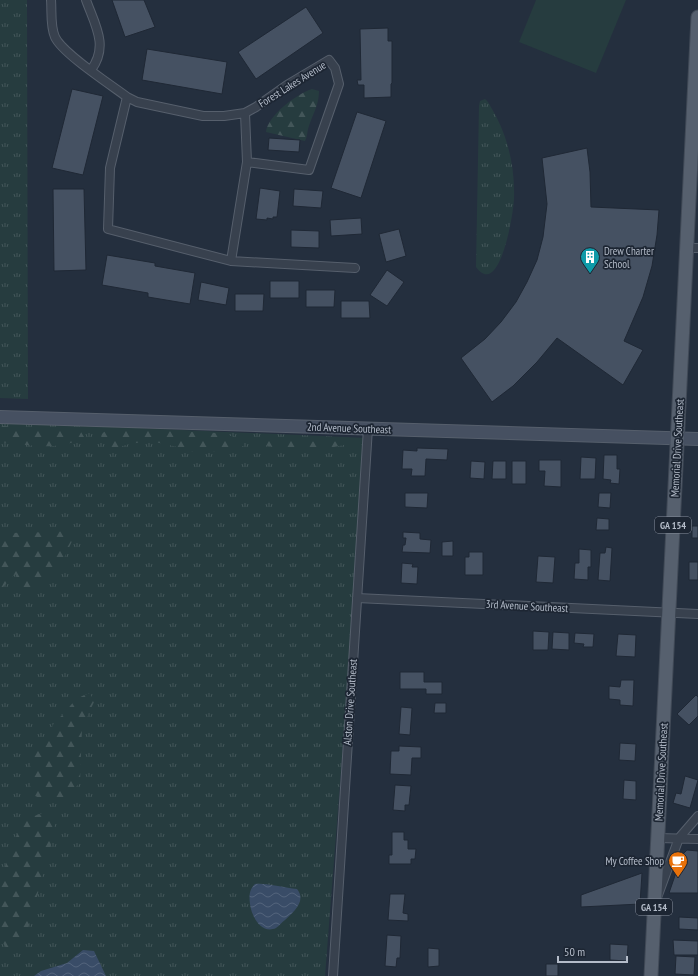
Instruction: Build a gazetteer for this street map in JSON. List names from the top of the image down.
{
  "streets": {
    "main road": ["Memorial Drive Southeast", "GA 154"],
    "street": [
      "Forest Lakes Avenue",
      "2nd Avenue Southeast",
      "3rd Avenue Southeast",
      "Alston Drive Southeast"
    ]
  },
  "crossings": [
    ["2nd Avenue Southeast", "Memorial Drive Southeast"],
    ["2nd Avenue Southeast", "Alston Drive Southeast"],
    ["Memorial Drive Southeast", "3rd Avenue Southeast"],
    ["3rd Avenue Southeast", "Alston Drive Southeast"]
  ],
  "places": {
    "building": ["Drew Charter School"],
    "cafe": ["My Coffee Shop"]
  },
  "scale_bar": "50 m"
}
